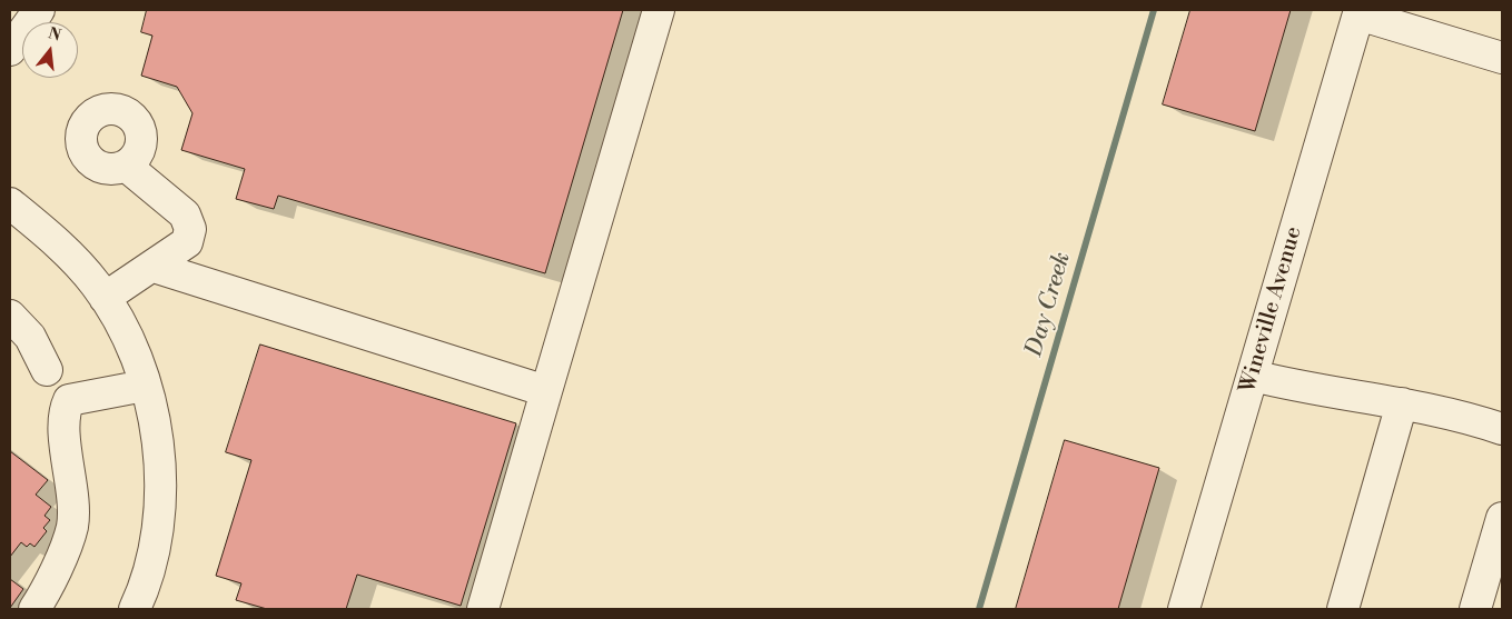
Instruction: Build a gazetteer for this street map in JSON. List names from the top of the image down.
{
  "streets": {
    "street": ["Wineville Avenue"]
  },
  "water": ["Day Creek"],
  "north": "top"
}
